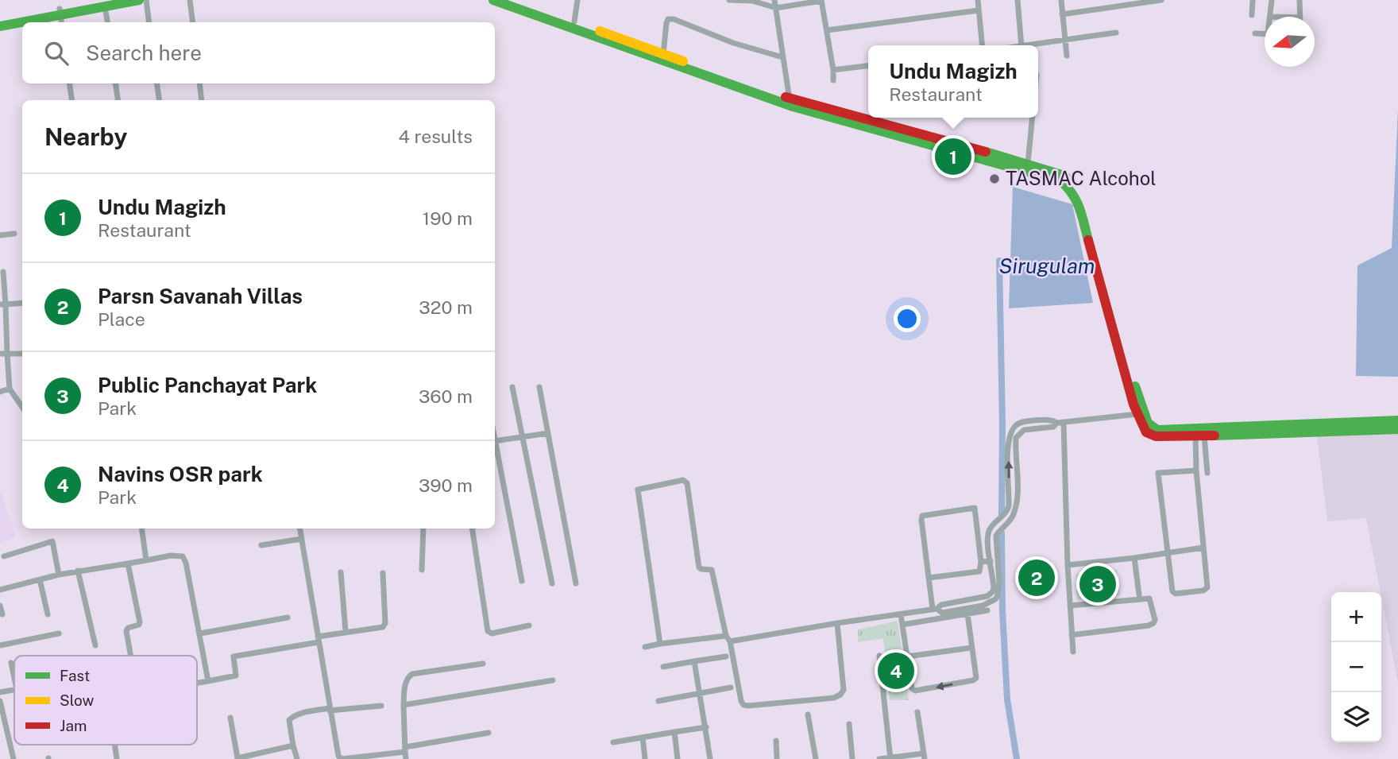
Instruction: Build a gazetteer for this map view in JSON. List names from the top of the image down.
{
  "water": ["Sirugulam"],
  "places": ["TASMAC Alcohol"],
  "legend": ["Fast", "Slow", "Jam"],
  "north": "left",
  "page": {
    "search": "Search here",
    "popup": ["Undu Magizh", "Restaurant"],
    "heading": ["Nearby", "4 results"],
    "pins": [
      "1",
      "2",
      "3",
      "4"
    ],
    "list": [
      {
        "mark": "1",
        "name": "Undu Magizh",
        "note": "Restaurant",
        "value": "190 m"
      },
      {
        "mark": "2",
        "name": "Parsn Savanah Villas",
        "note": "Place",
        "value": "320 m"
      },
      {
        "mark": "3",
        "name": "Public Panchayat Park",
        "note": "Park",
        "value": "360 m"
      },
      {
        "mark": "4",
        "name": "Navins OSR park",
        "note": "Park",
        "value": "390 m"
      }
    ],
    "map_buttons": ["+", "−"]
  }
}
